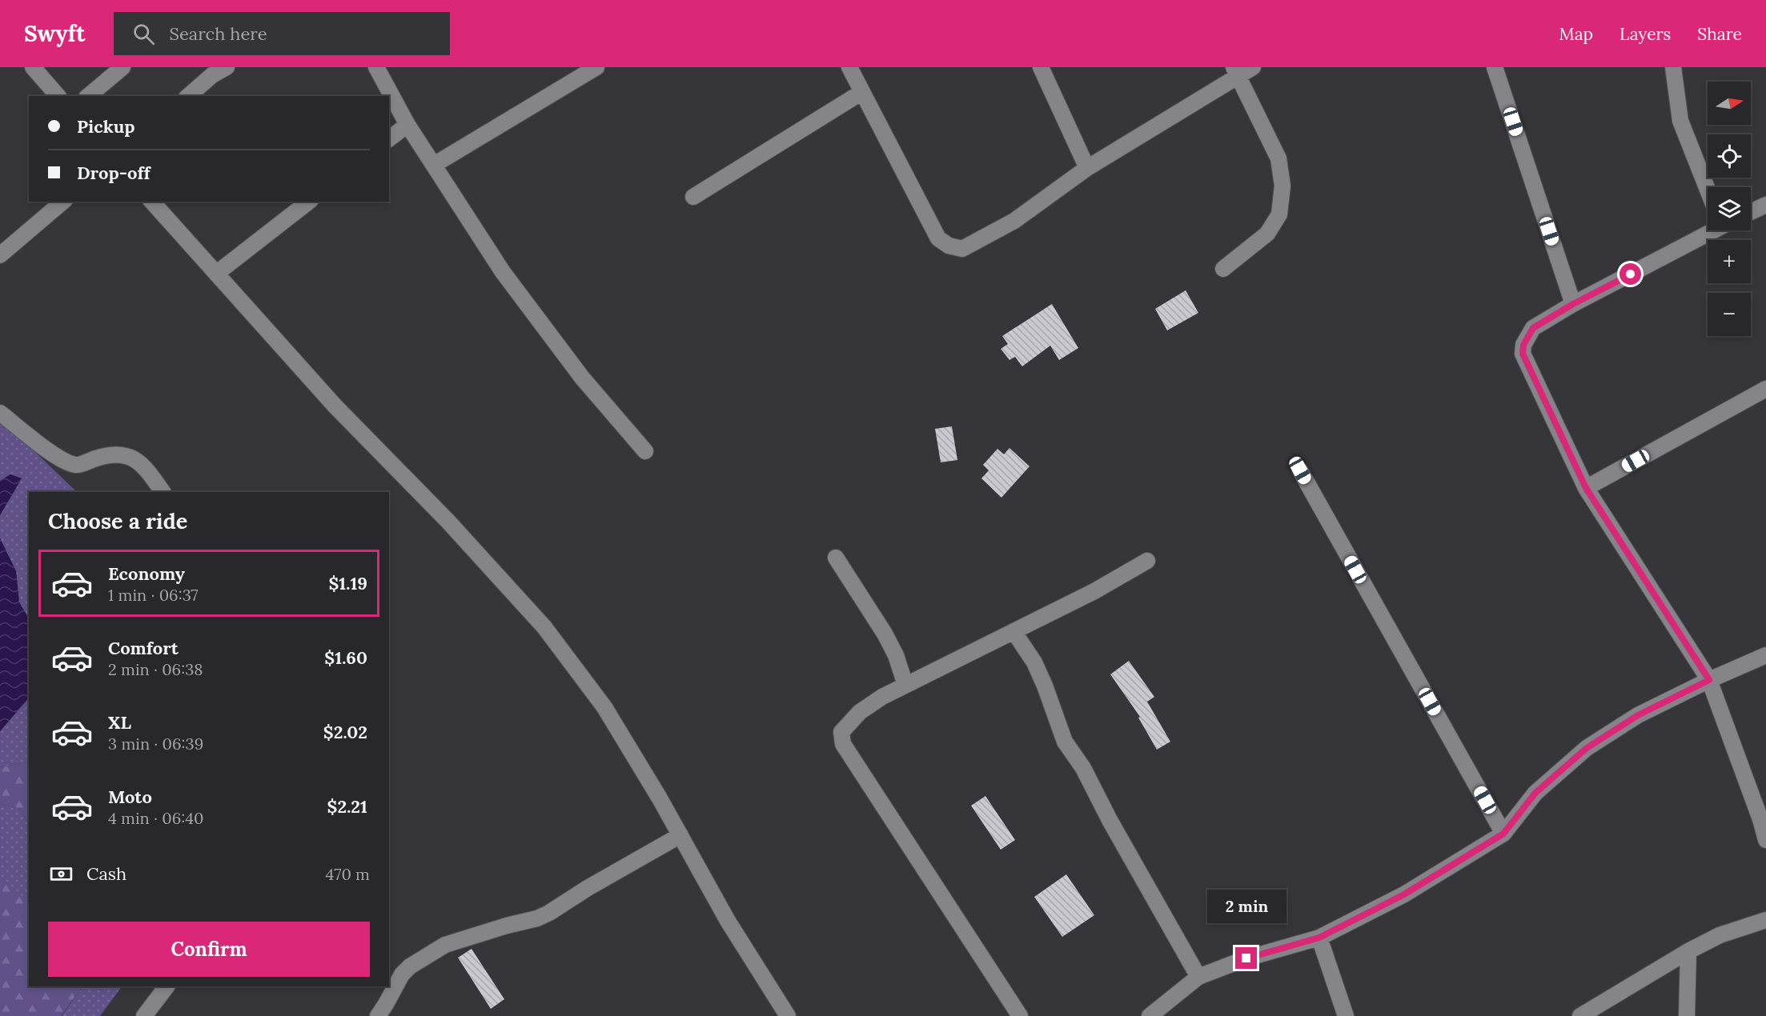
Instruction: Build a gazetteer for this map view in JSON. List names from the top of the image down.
{
  "north": "right",
  "page": {
    "header": "Swyft",
    "search": "Search here",
    "nav": ["Map", "Layers", "Share"],
    "map_buttons": ["+", "−"],
    "banner": ["Pickup", "Drop-off"],
    "heading": "Choose a ride",
    "list": [
      {
        "name": "Economy",
        "note": "1 min · 06:37",
        "value": "$1.19"
      },
      {
        "name": "Comfort",
        "note": "2 min · 06:38",
        "value": "$1.60"
      },
      {
        "name": "XL",
        "note": "3 min · 06:39",
        "value": "$2.02"
      },
      {
        "name": "Moto",
        "note": "4 min · 06:40",
        "value": "$2.21"
      }
    ],
    "pay": ["Cash", "470 m"],
    "bubble": "2 min",
    "buttons": "Confirm"
  }
}
